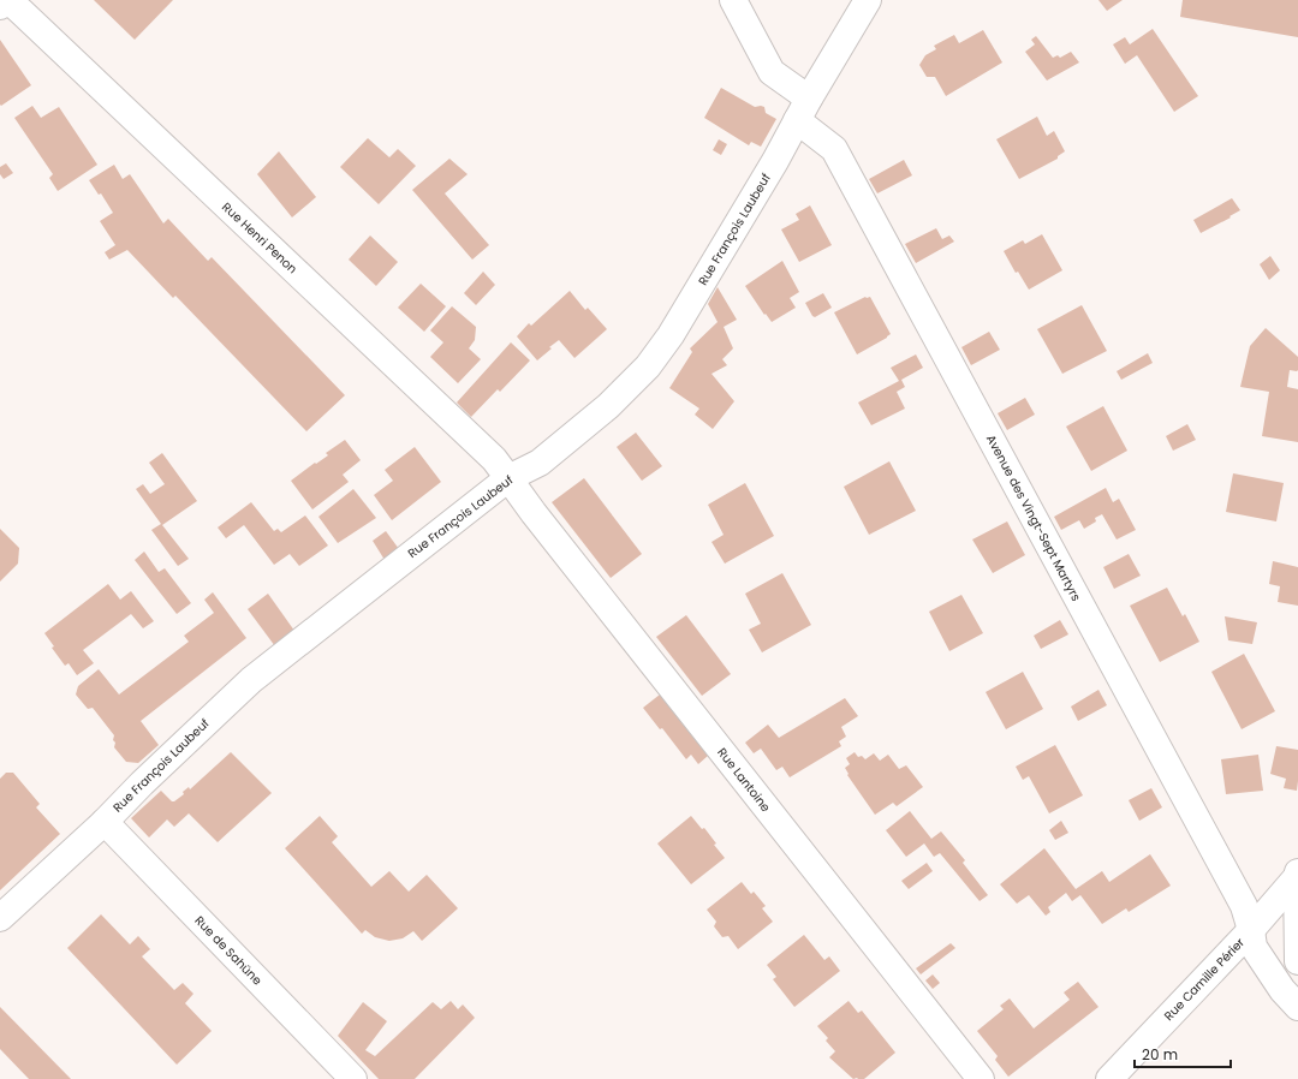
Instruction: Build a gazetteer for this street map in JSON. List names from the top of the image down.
{
  "streets": {
    "street": [
      "Rue François Laubeuf",
      "Rue Henri Penon",
      "Avenue des Vingt-Sept Martyrs",
      "Rue Lantoine",
      "Rue de Sahüne",
      "Rue Camille Périer"
    ]
  },
  "crossings": [
    ["Rue François Laubeuf", "Rue Henri Penon"],
    ["Rue François Laubeuf", "Avenue des Vingt-Sept Martyrs"],
    ["Rue François Laubeuf", "Rue Lantoine"],
    ["Rue François Laubeuf", "Rue de Sahüne"],
    ["Rue Henri Penon", "Rue Lantoine"],
    ["Avenue des Vingt-Sept Martyrs", "Rue Camille Périer"]
  ],
  "scale_bar": "20 m"
}
